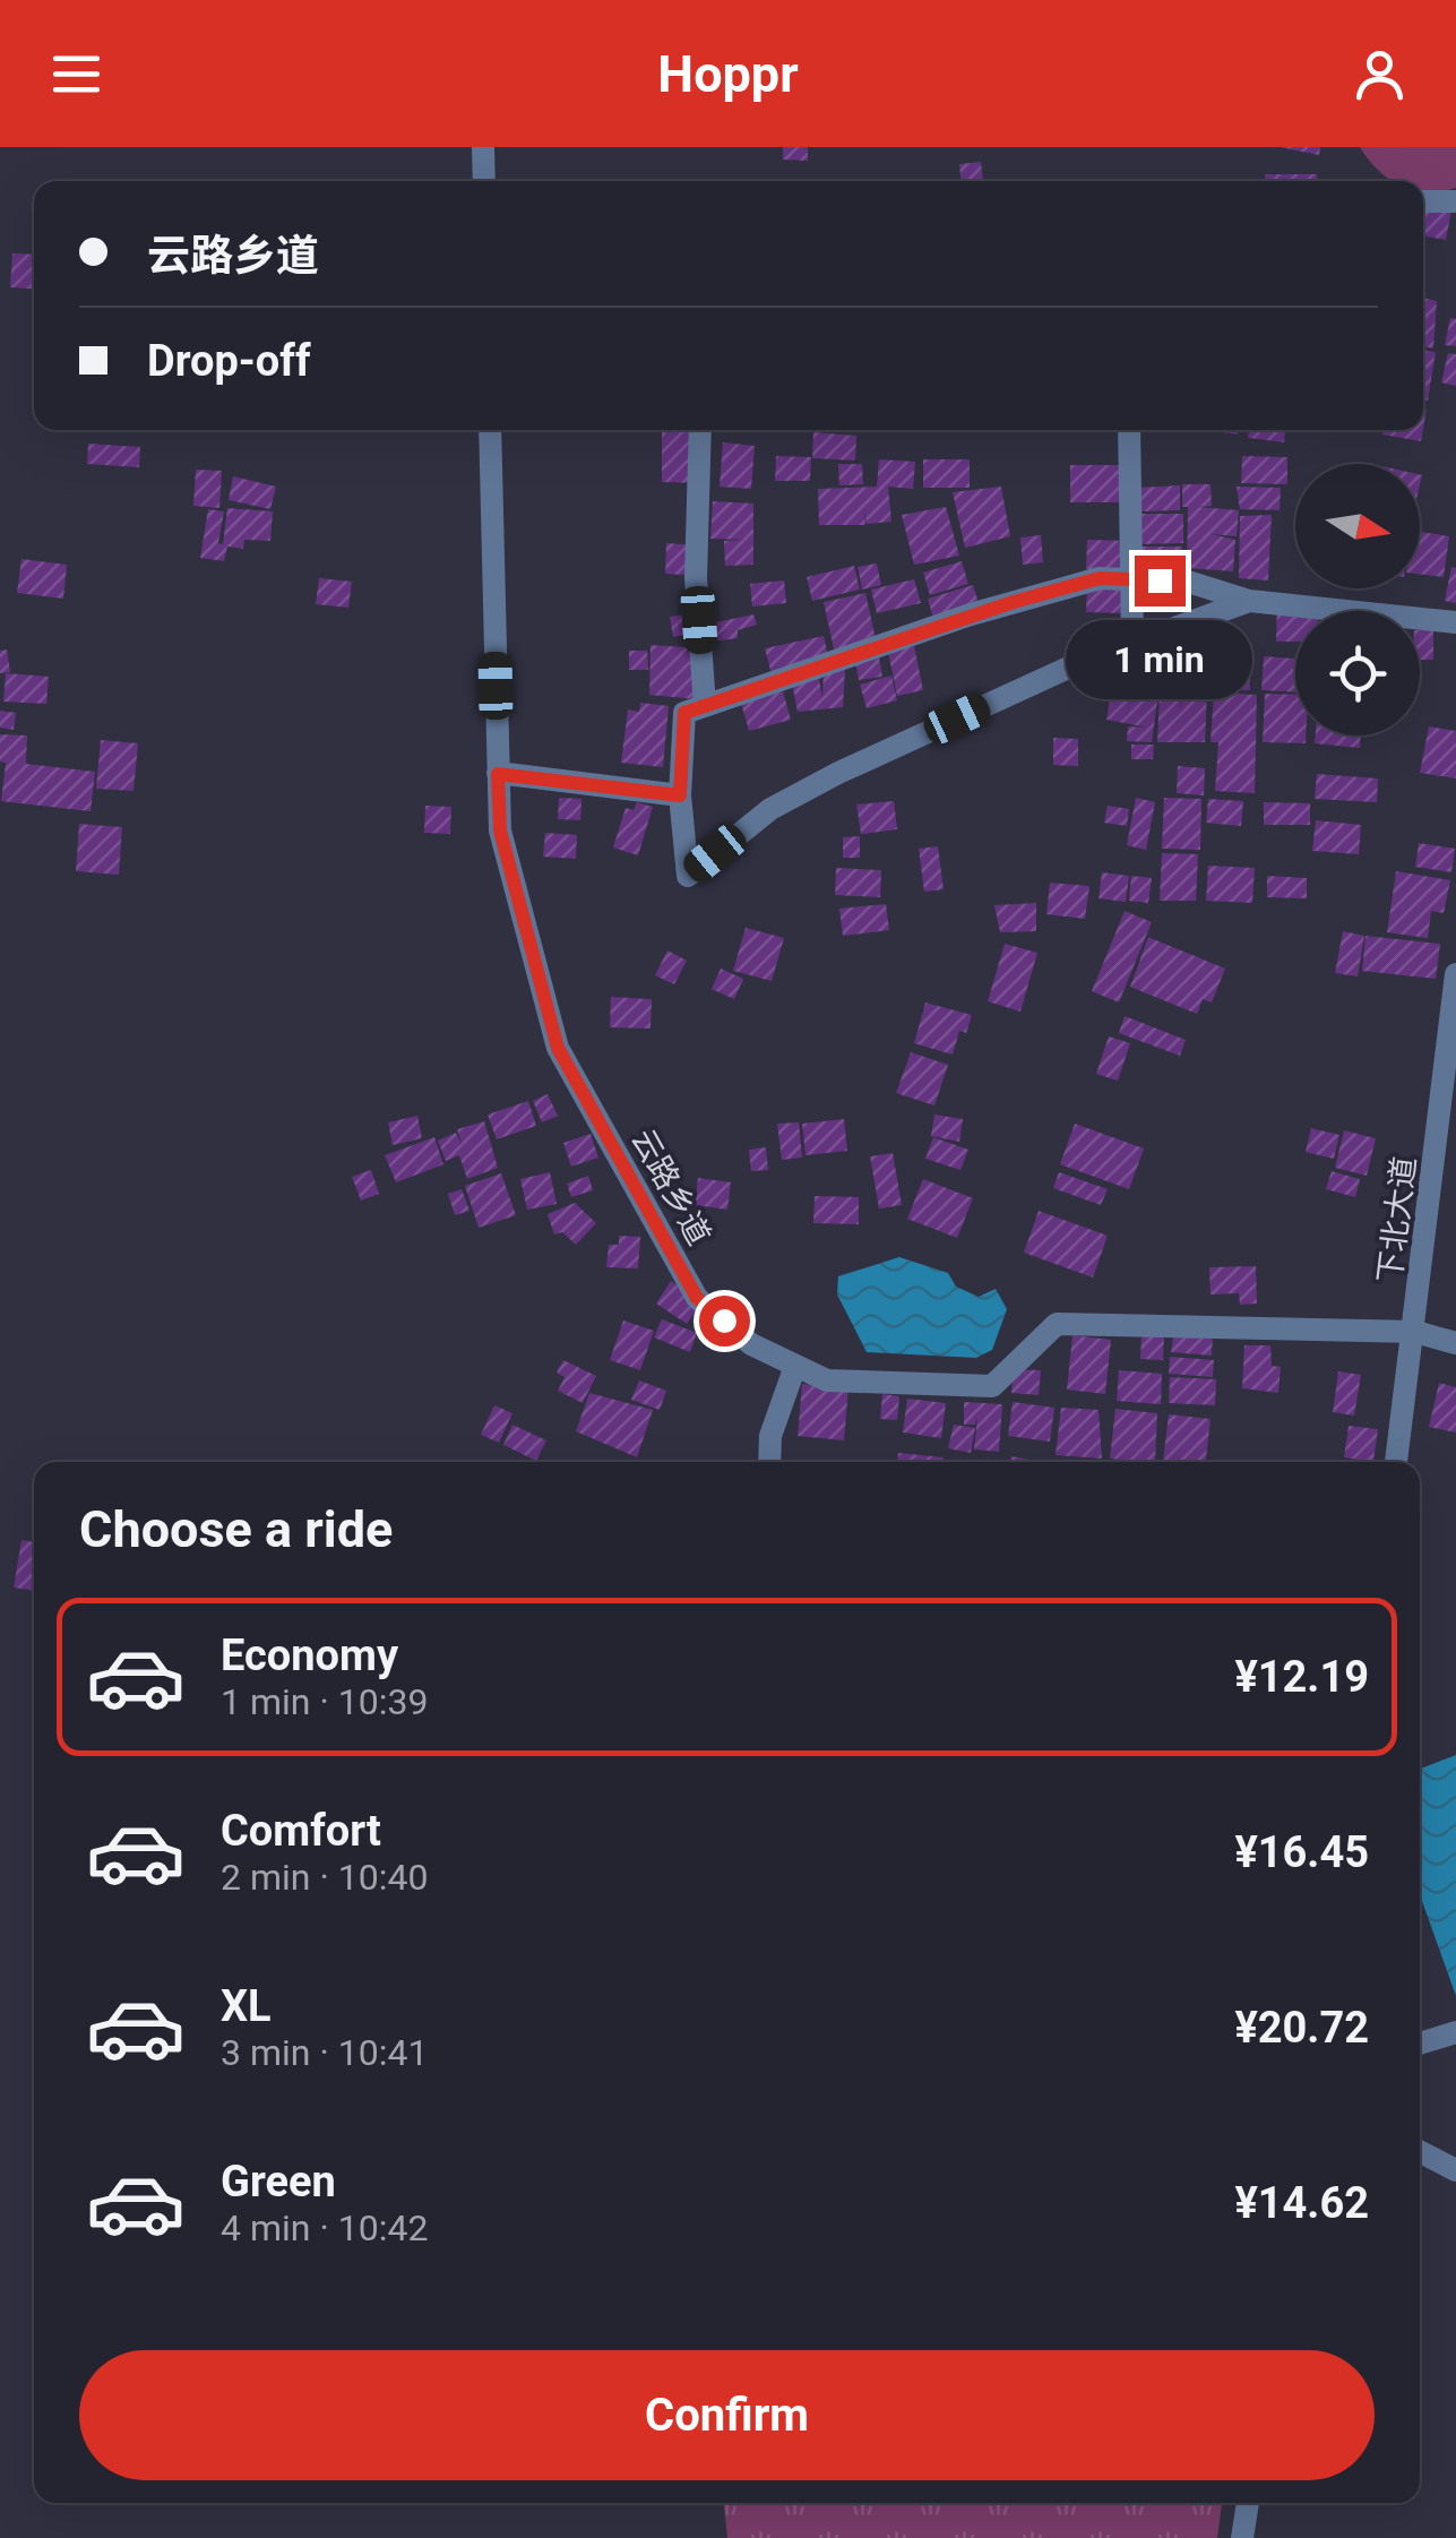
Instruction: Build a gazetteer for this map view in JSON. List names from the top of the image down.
{
  "streets": {
    "street": ["云路乡道", "下北大道"]
  },
  "crossings": [
    ["云路乡道", "下北大道"]
  ],
  "north": "right",
  "page": {
    "header": "Hoppr",
    "banner": ["云路乡道", "Drop-off"],
    "bubble": "1 min",
    "heading": "Choose a ride",
    "list": [
      {
        "name": "Economy",
        "note": "1 min · 10:39",
        "value": "¥12.19"
      },
      {
        "name": "Comfort",
        "note": "2 min · 10:40",
        "value": "¥16.45"
      },
      {
        "name": "XL",
        "note": "3 min · 10:41",
        "value": "¥20.72"
      },
      {
        "name": "Green",
        "note": "4 min · 10:42",
        "value": "¥14.62"
      }
    ],
    "buttons": "Confirm"
  }
}
